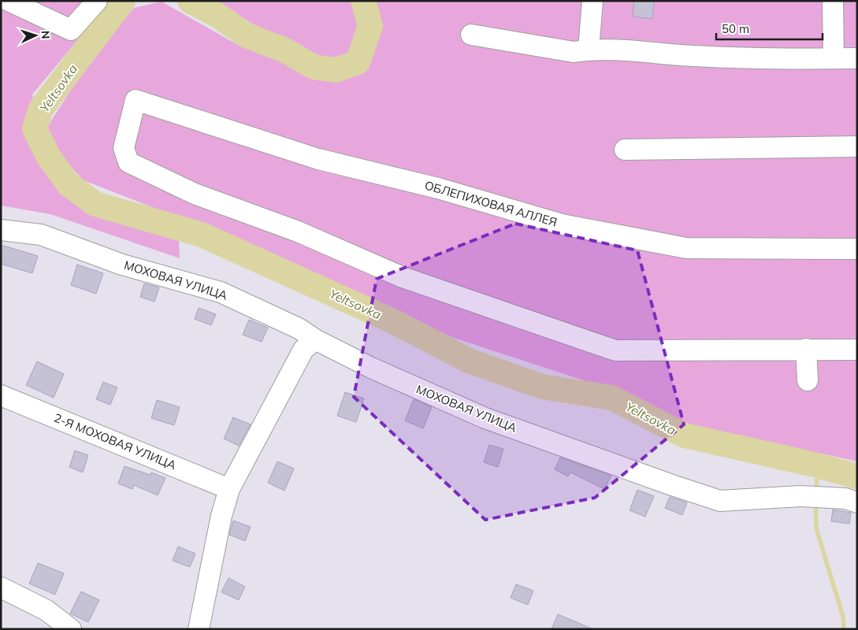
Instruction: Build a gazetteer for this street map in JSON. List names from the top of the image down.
{
  "streets": {
    "street": ["ОБЛЕПИХОВАЯ АЛЛЕЯ", "МОХОВАЯ УЛИЦА", "2-Я МОХОВАЯ УЛИЦА"]
  },
  "water": ["Yeltsovka"],
  "scale_bar": "50 m",
  "north": "right"
}
